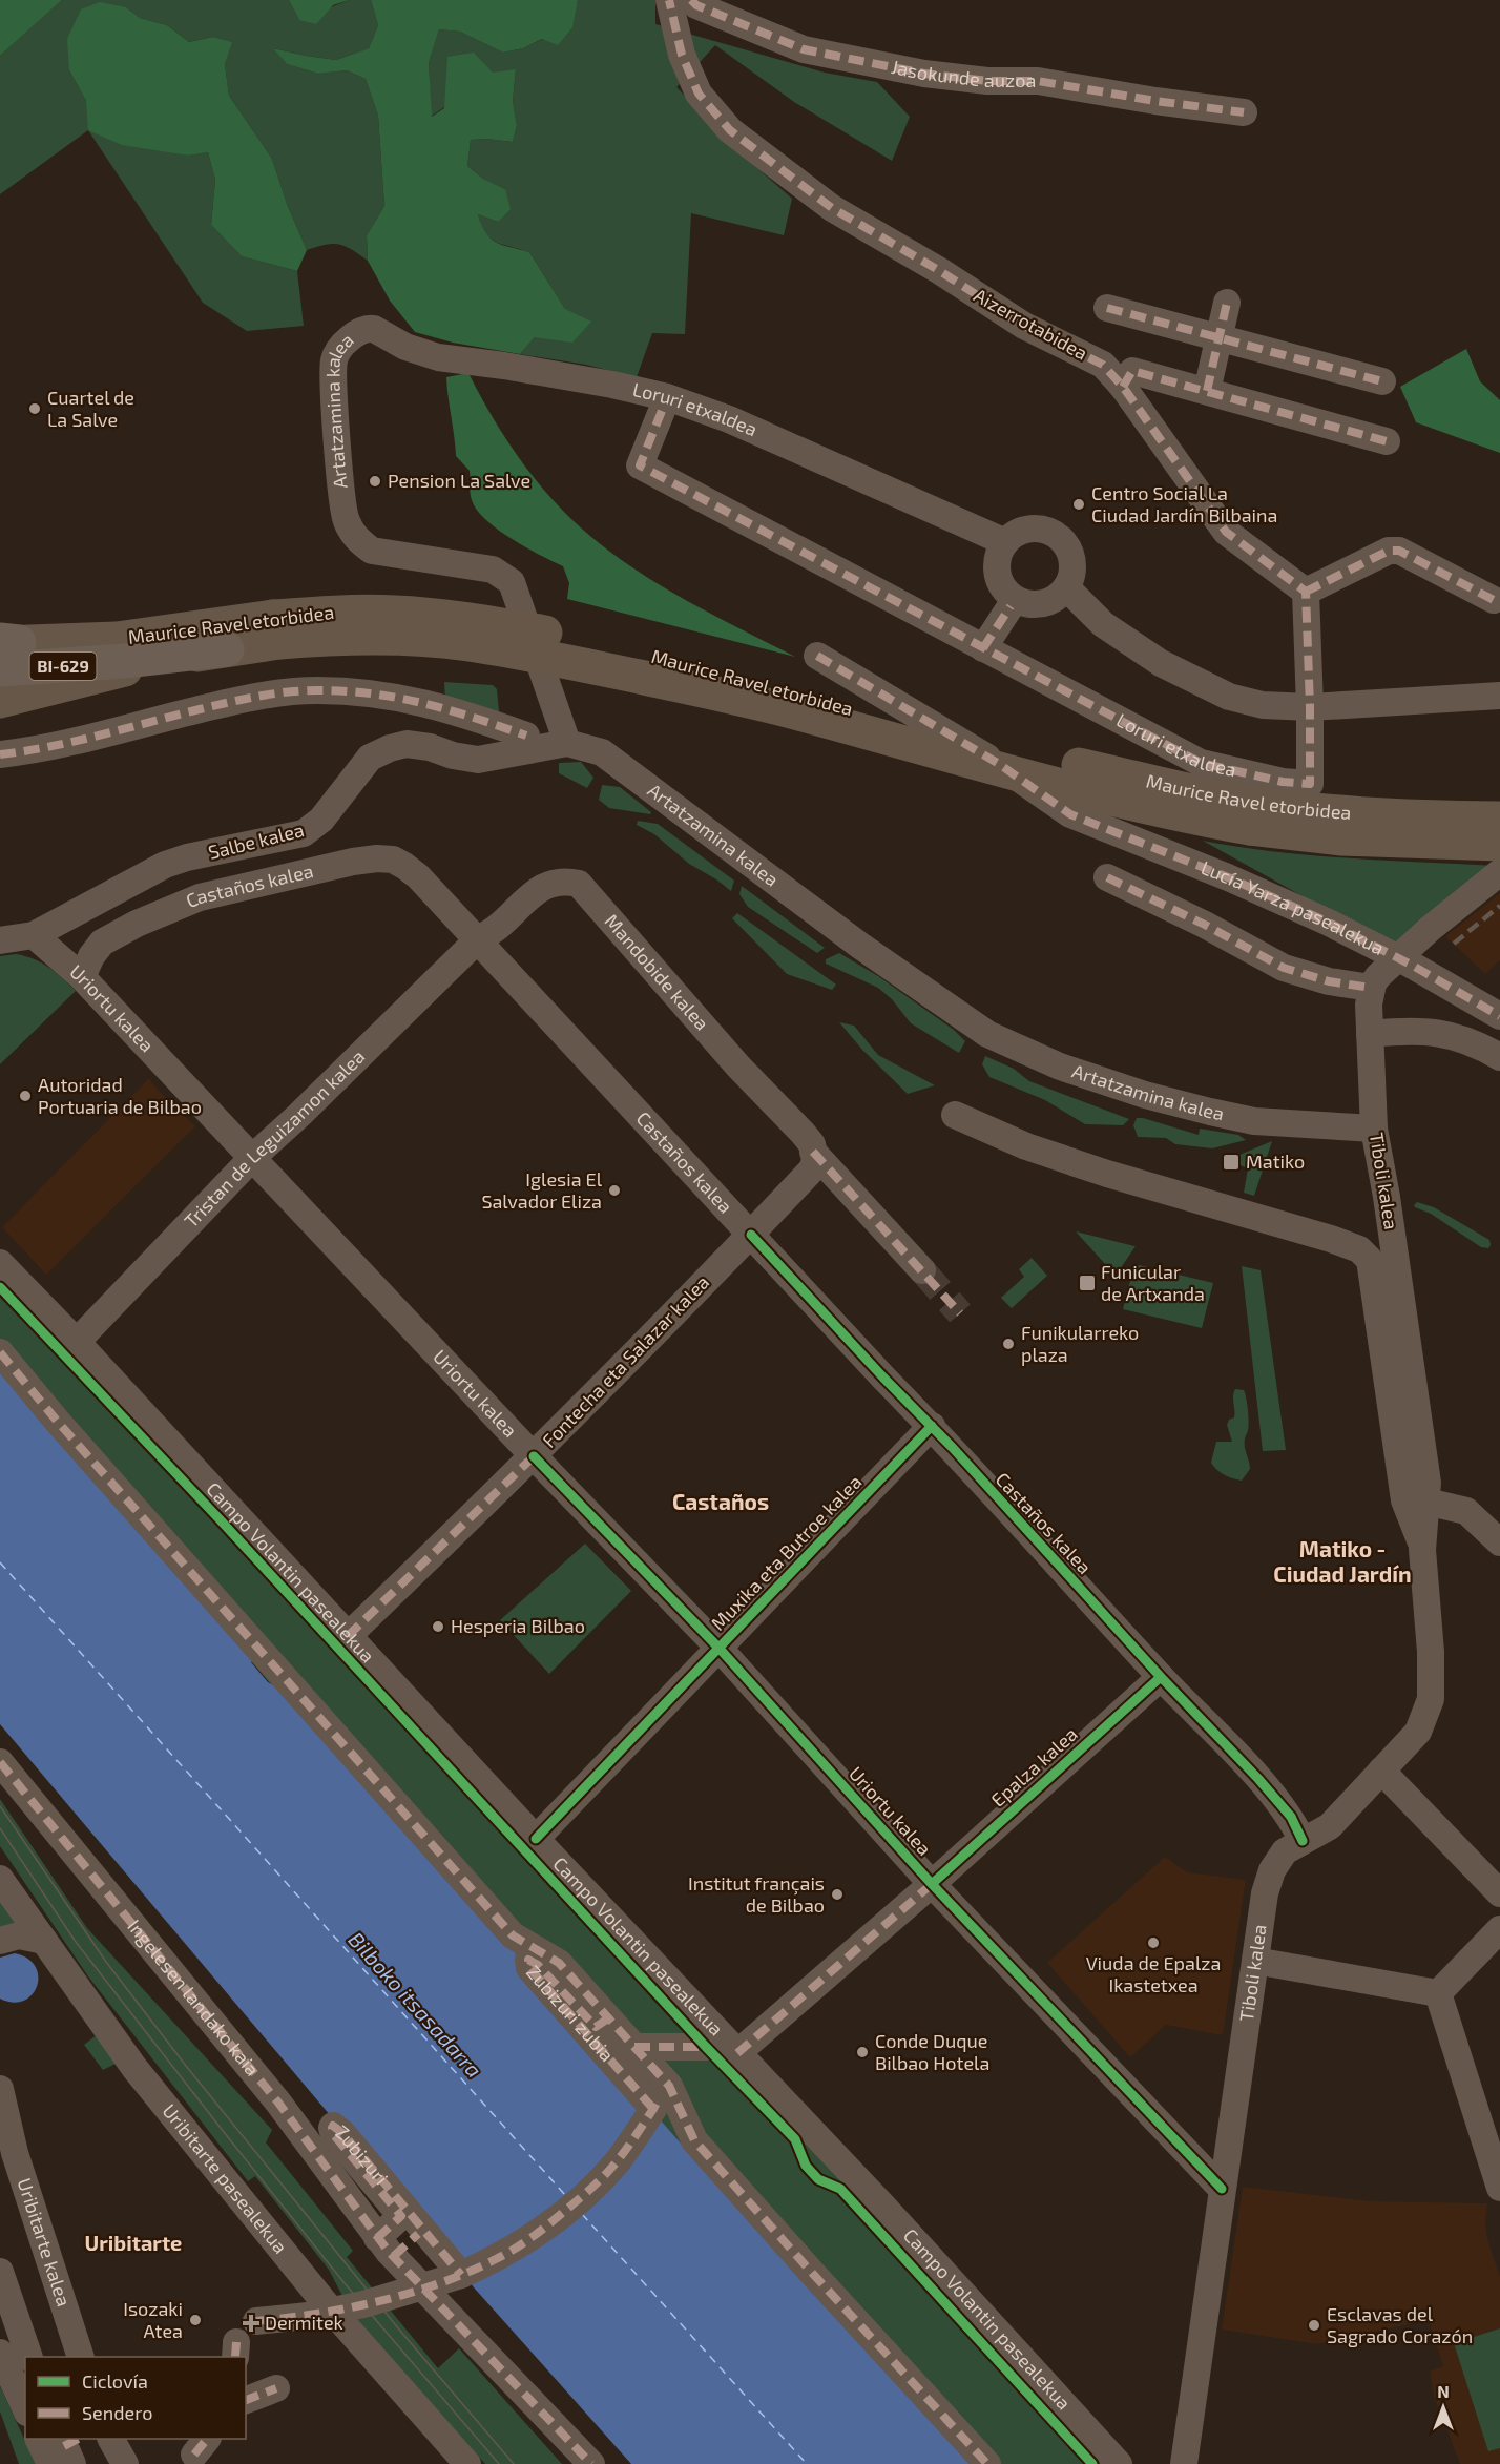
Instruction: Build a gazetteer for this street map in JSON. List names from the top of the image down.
{
  "streets": {
    "highway": ["Maurice Ravel etorbidea", "BI-629"],
    "street": [
      "Jasokunde auzoa",
      "Aizerrotabidea",
      "Loruri etxaldea",
      "Artatzamina kalea",
      "Salbe kalea",
      "Castaños kalea",
      "Lucía Yarza pasealekua",
      "Mandobide kalea",
      "Uriortu kalea",
      "Tristan de Leguizamon kalea",
      "Tiboli kalea",
      "Fontecha eta Salazar kalea",
      "Muxika eta Butroe kalea",
      "Campo Volantin pasealekua",
      "Epalza kalea",
      "Ingelesen landako kaia",
      "Zubizuri zubia",
      "Zubizuri",
      "Uribitarte pasealekua",
      "Uribitarte kalea"
    ]
  },
  "crossings": [
    ["Loruri etxaldea", "Artatzamina kalea"],
    ["Artatzamina kalea", "Salbe kalea"],
    ["Artatzamina kalea", "Tiboli kalea"],
    ["Maurice Ravel etorbidea", "BI-629"],
    ["Salbe kalea", "Uriortu kalea"],
    ["Castaños kalea", "Mandobide kalea"],
    ["Castaños kalea", "Uriortu kalea"],
    ["Castaños kalea", "Tristan de Leguizamon kalea"],
    ["Castaños kalea", "Tiboli kalea"],
    ["Castaños kalea", "Fontecha eta Salazar kalea"],
    ["Castaños kalea", "Muxika eta Butroe kalea"],
    ["Castaños kalea", "Epalza kalea"],
    ["Mandobide kalea", "Tristan de Leguizamon kalea"],
    ["Mandobide kalea", "Fontecha eta Salazar kalea"],
    ["Uriortu kalea", "Tristan de Leguizamon kalea"],
    ["Uriortu kalea", "Tiboli kalea"],
    ["Uriortu kalea", "Fontecha eta Salazar kalea"],
    ["Uriortu kalea", "Muxika eta Butroe kalea"],
    ["Uriortu kalea", "Epalza kalea"],
    ["Tristan de Leguizamon kalea", "Campo Volantin pasealekua"],
    ["Fontecha eta Salazar kalea", "Campo Volantin pasealekua"],
    ["Muxika eta Butroe kalea", "Campo Volantin pasealekua"],
    ["Campo Volantin pasealekua", "Epalza kalea"],
    ["Ingelesen landako kaia", "Zubizuri"],
    ["Zubizuri zubia", "Zubizuri"]
  ],
  "districts": ["Castaños", "Matiko - Ciudad Jardín", "Uribitarte"],
  "water": ["Bilboko itsasadarra"],
  "places": {
    "other": [
      "Cuartel de La Salve",
      "Pension La Salve",
      "Centro Social La Ciudad Jardín Bilbaina",
      "Autoridad Portuaria de Bilbao",
      "Iglesia El Salvador Eliza",
      "Funikularreko plaza",
      "Hesperia Bilbao",
      "Institut français de Bilbao",
      "Viuda de Epalza Ikastetxea",
      "Conde Duque Bilbao Hotela",
      "Isozaki Atea",
      "Esclavas del Sagrado Corazón"
    ],
    "transit": ["Matiko", "Funicular de Artxanda"],
    "health": ["Dermitek"]
  },
  "legend": ["Ciclovía", "Sendero"],
  "north": "top"
}
